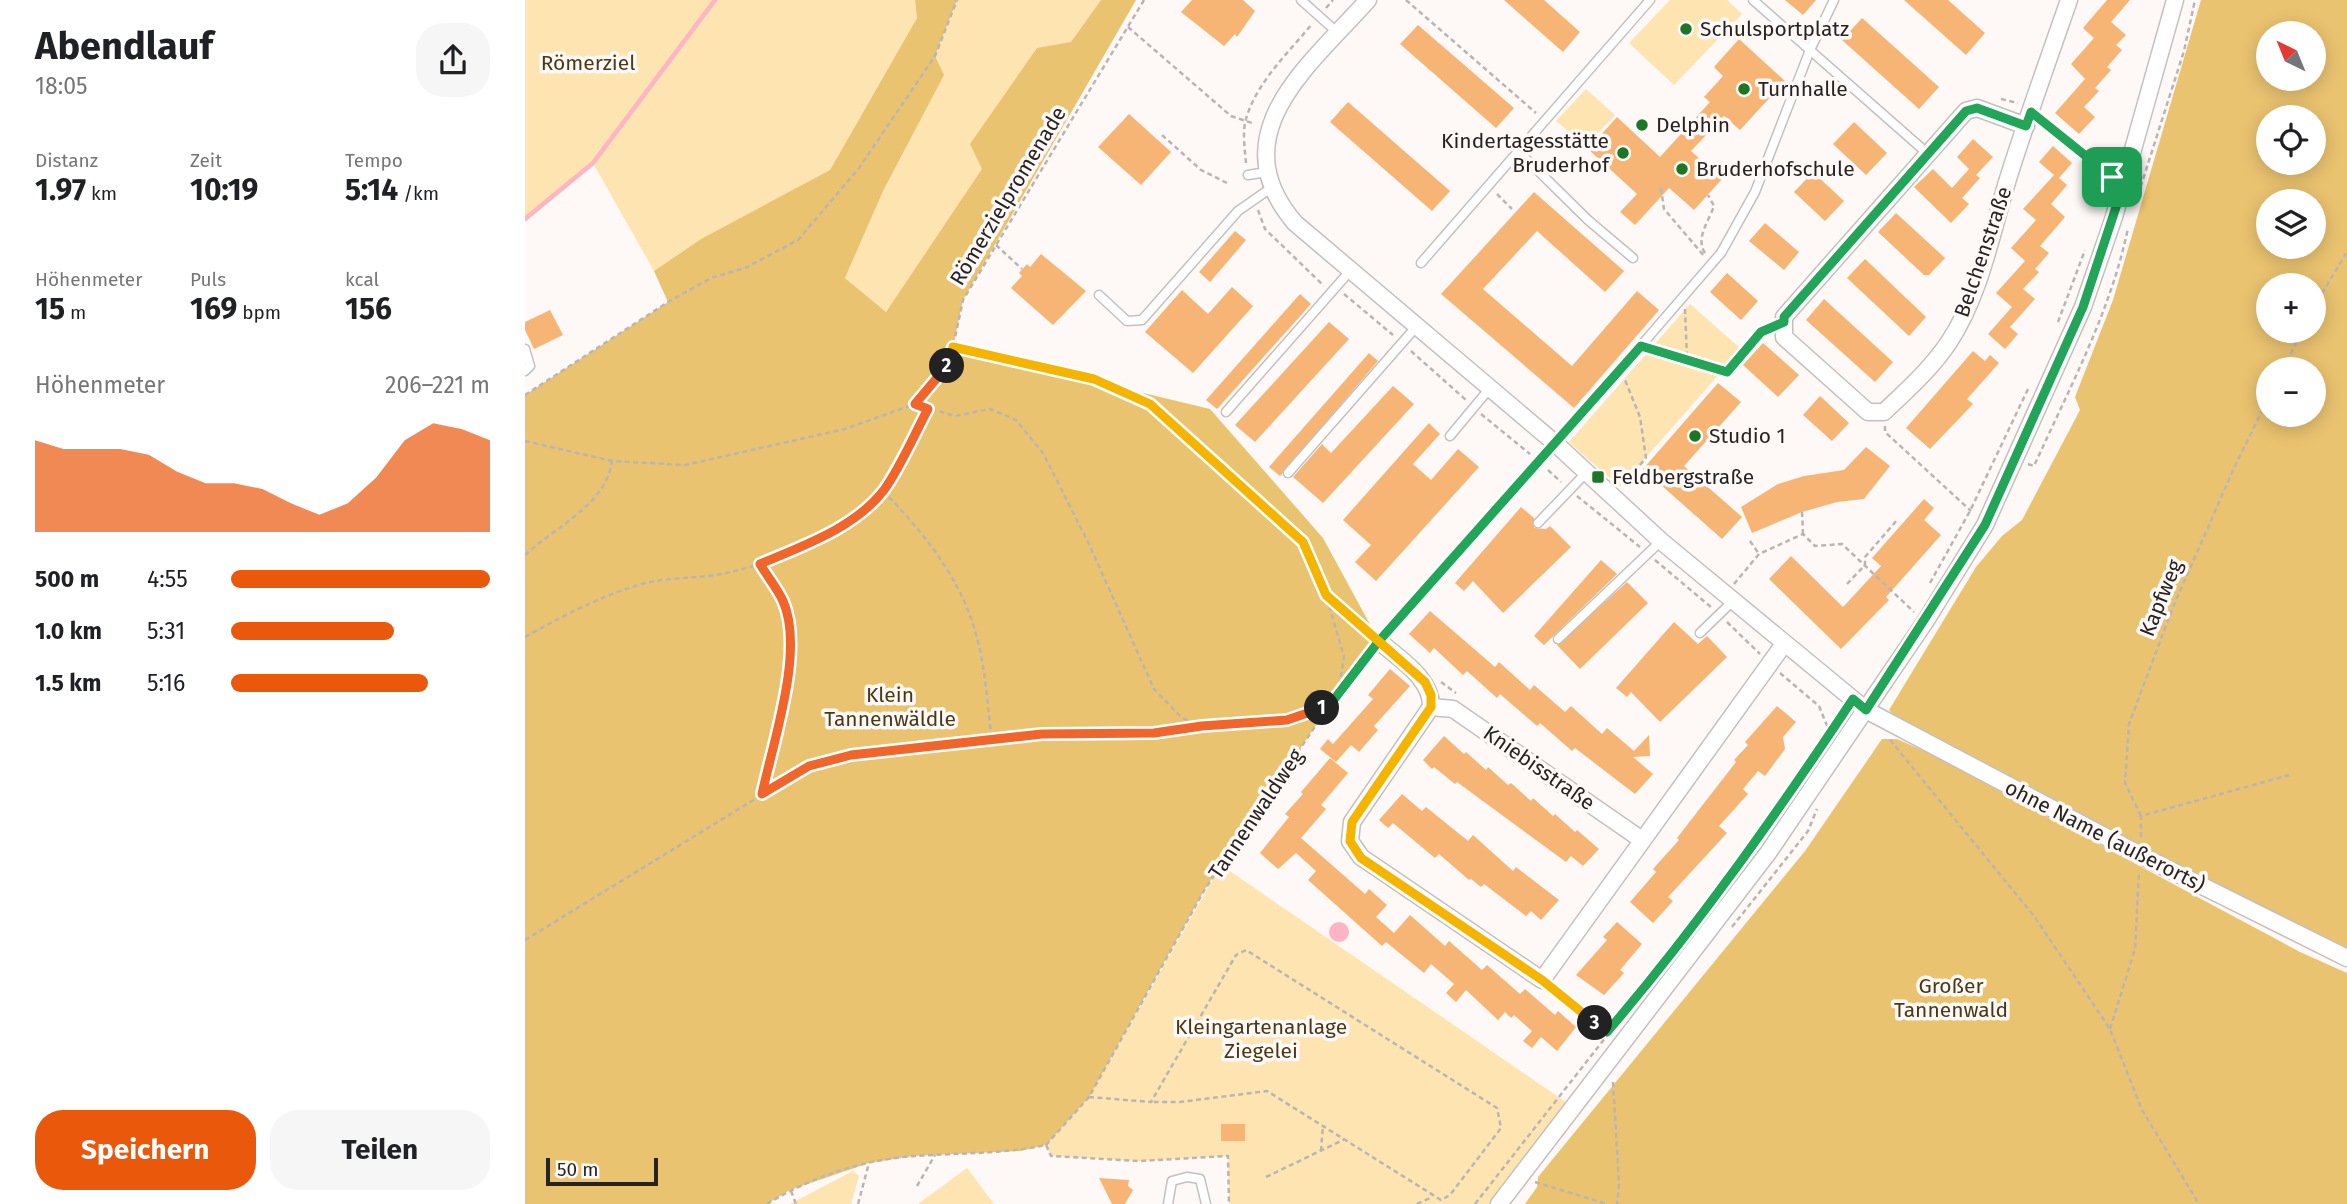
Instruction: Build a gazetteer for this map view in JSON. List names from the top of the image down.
{
  "streets": {
    "street": ["Belchenstraße", "Kniebisstraße", "ohne Name (außerorts)"],
    "path": ["Römerzielpromenade", "Kapfweg", "Tannenwaldweg"]
  },
  "parks": [
    "Römerziel",
    "Klein Tannenwäldle",
    "Großer Tannenwald",
    "Kleingartenanlage Ziegelei"
  ],
  "places": {
    "other": [
      "Schulsportplatz",
      "Turnhalle",
      "Delphin",
      "Kindertagesstätte Bruderhof",
      "Bruderhofschule",
      "Studio 1"
    ],
    "transit": ["Feldbergstraße"]
  },
  "scale_bar": "50 m",
  "north": "top left",
  "page": {
    "heading": ["Abendlauf", "18:05"],
    "map_buttons": ["+", "−"],
    "stats": [
      ["Distanz", "1.97 km"],
      ["Zeit", "10:19"],
      ["Tempo", "5:14 /km"],
      ["Höhenmeter", "15 m"],
      ["Puls", "169 bpm"],
      ["kcal", "156"]
    ],
    "pins": ["2", "1", "3"],
    "chart": ["Höhenmeter", "206–221 m"],
    "list": [
      {
        "name": "500 m",
        "note": "4:55"
      },
      {
        "name": "1.0 km",
        "note": "5:31"
      },
      {
        "name": "1.5 km",
        "note": "5:16"
      }
    ],
    "buttons": ["Speichern", "Teilen"],
    "scale": "50 m"
  }
}
